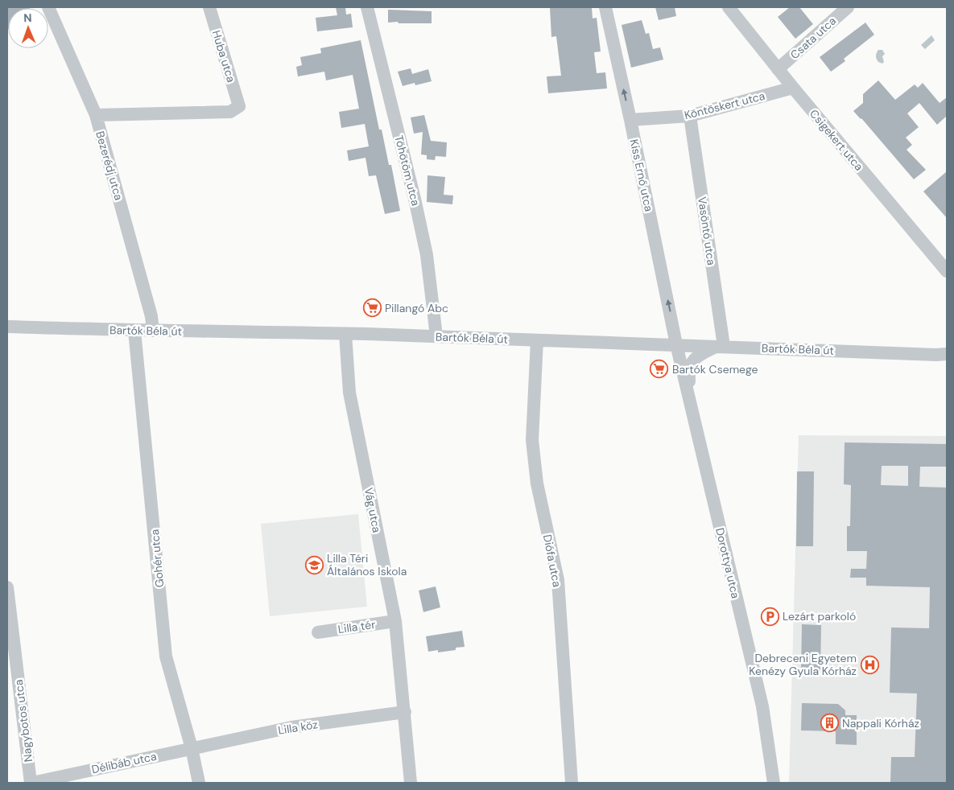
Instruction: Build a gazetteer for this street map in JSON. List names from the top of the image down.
{
  "streets": {
    "street": [
      "Csata utca",
      "Huba utca",
      "Köntöskert utca",
      "Csigekert utca",
      "Bezerédj utca",
      "Töhötöm utca",
      "Kiss Ernő utca",
      "Vasöntő utca",
      "Bartók Béla út",
      "Vág utca",
      "Gohér utca",
      "Diófa utca",
      "Dorottya utca",
      "Lilla tér",
      "Nagybotos utca",
      "Lilla köz",
      "Délibáb utca"
    ]
  },
  "crossings": [
    ["Csata utca", "Csigekert utca"],
    ["Huba utca", "Bezerédj utca"],
    ["Köntöskert utca", "Csigekert utca"],
    ["Köntöskert utca", "Kiss Ernő utca"],
    ["Köntöskert utca", "Vasöntő utca"],
    ["Bezerédj utca", "Bartók Béla út"],
    ["Töhötöm utca", "Bartók Béla út"],
    ["Kiss Ernő utca", "Bartók Béla út"],
    ["Kiss Ernő utca", "Dorottya utca"],
    ["Vasöntő utca", "Bartók Béla út"],
    ["Bartók Béla út", "Vág utca"],
    ["Bartók Béla út", "Gohér utca"],
    ["Bartók Béla út", "Diófa utca"],
    ["Bartók Béla út", "Dorottya utca"],
    ["Vág utca", "Lilla tér"],
    ["Vág utca", "Lilla köz"],
    ["Gohér utca", "Lilla köz"],
    ["Gohér utca", "Délibáb utca"],
    ["Nagybotos utca", "Délibáb utca"],
    ["Lilla köz", "Délibáb utca"]
  ],
  "one_way": ["Kiss Ernő utca"],
  "places": {
    "supermarket": ["Pillangó Abc", "Bartók Csemege"],
    "school or university": ["Lilla Téri Általános Iskola"],
    "parking": ["Lezárt parkoló"],
    "hospital": ["Debreceni Egyetem Kenézy Gyula Kórház"],
    "building": ["Nappali Kórház"]
  },
  "north": "top"
}
